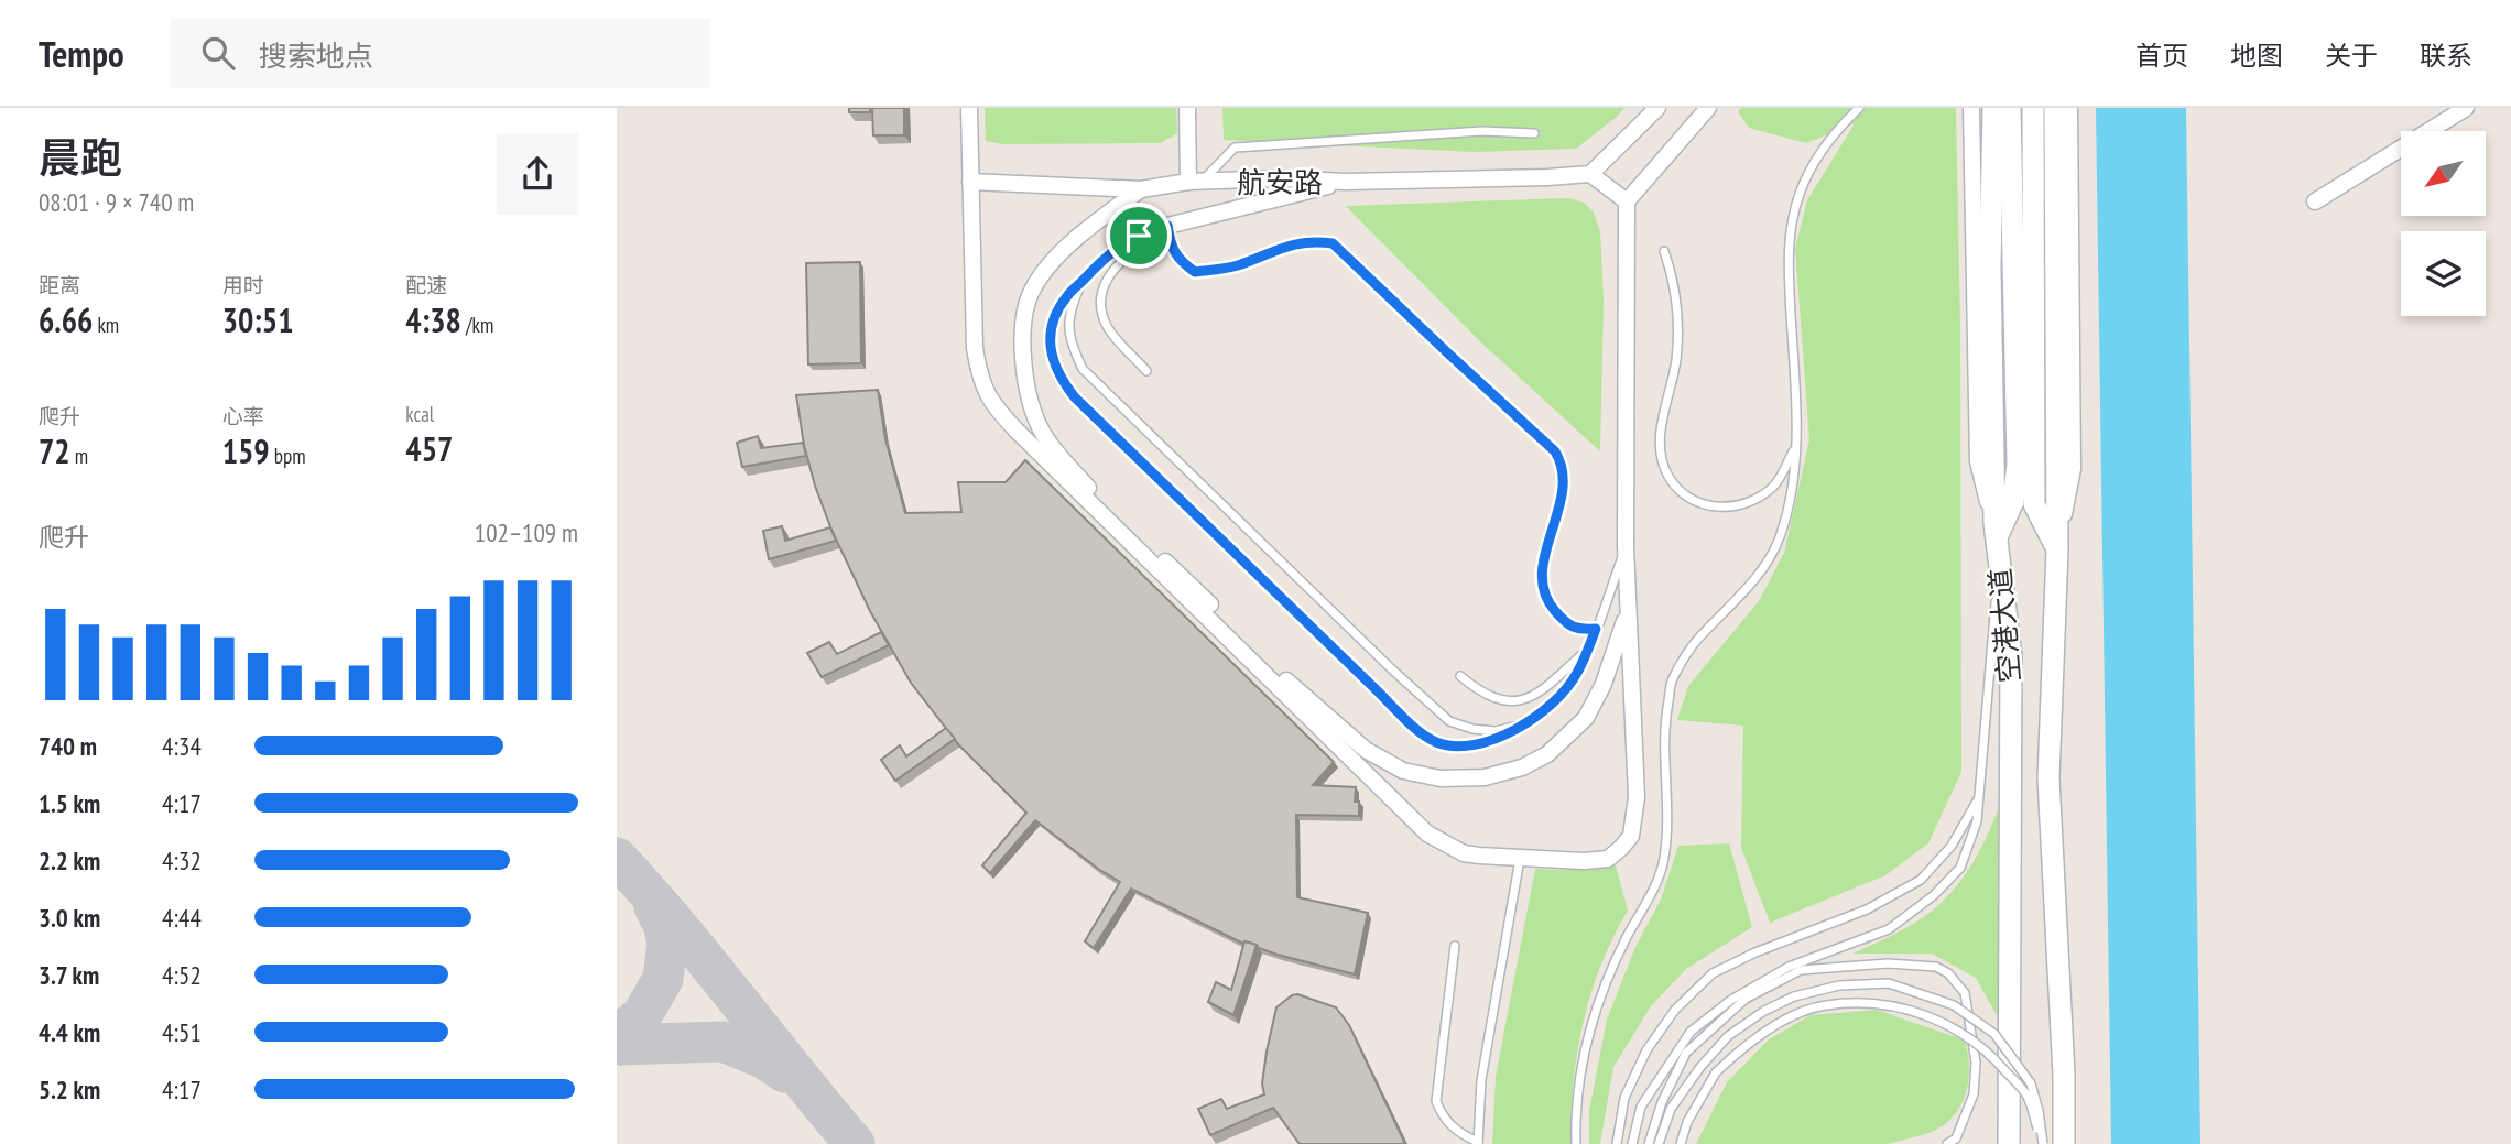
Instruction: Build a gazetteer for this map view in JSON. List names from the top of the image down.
{
  "streets": {
    "main road": ["空港大道"],
    "street": ["航安路"]
  },
  "north": "bottom left",
  "page": {
    "header": "Tempo",
    "search": "搜索地点",
    "nav": [
      "首页",
      "地图",
      "关于",
      "联系"
    ],
    "heading": ["晨跑", "08:01 · 9 × 740 m"],
    "stats": [
      ["距离", "6.66 km"],
      ["用时", "30:51"],
      ["配速", "4:38 /km"],
      ["爬升", "72 m"],
      ["心率", "159 bpm"],
      ["kcal", "457"]
    ],
    "chart": ["爬升", "102–109 m"],
    "list": [
      {
        "name": "740 m",
        "note": "4:34"
      },
      {
        "name": "1.5 km",
        "note": "4:17"
      },
      {
        "name": "2.2 km",
        "note": "4:32"
      },
      {
        "name": "3.0 km",
        "note": "4:44"
      },
      {
        "name": "3.7 km",
        "note": "4:52"
      },
      {
        "name": "4.4 km",
        "note": "4:51"
      },
      {
        "name": "5.2 km",
        "note": "4:17"
      }
    ]
  }
}
